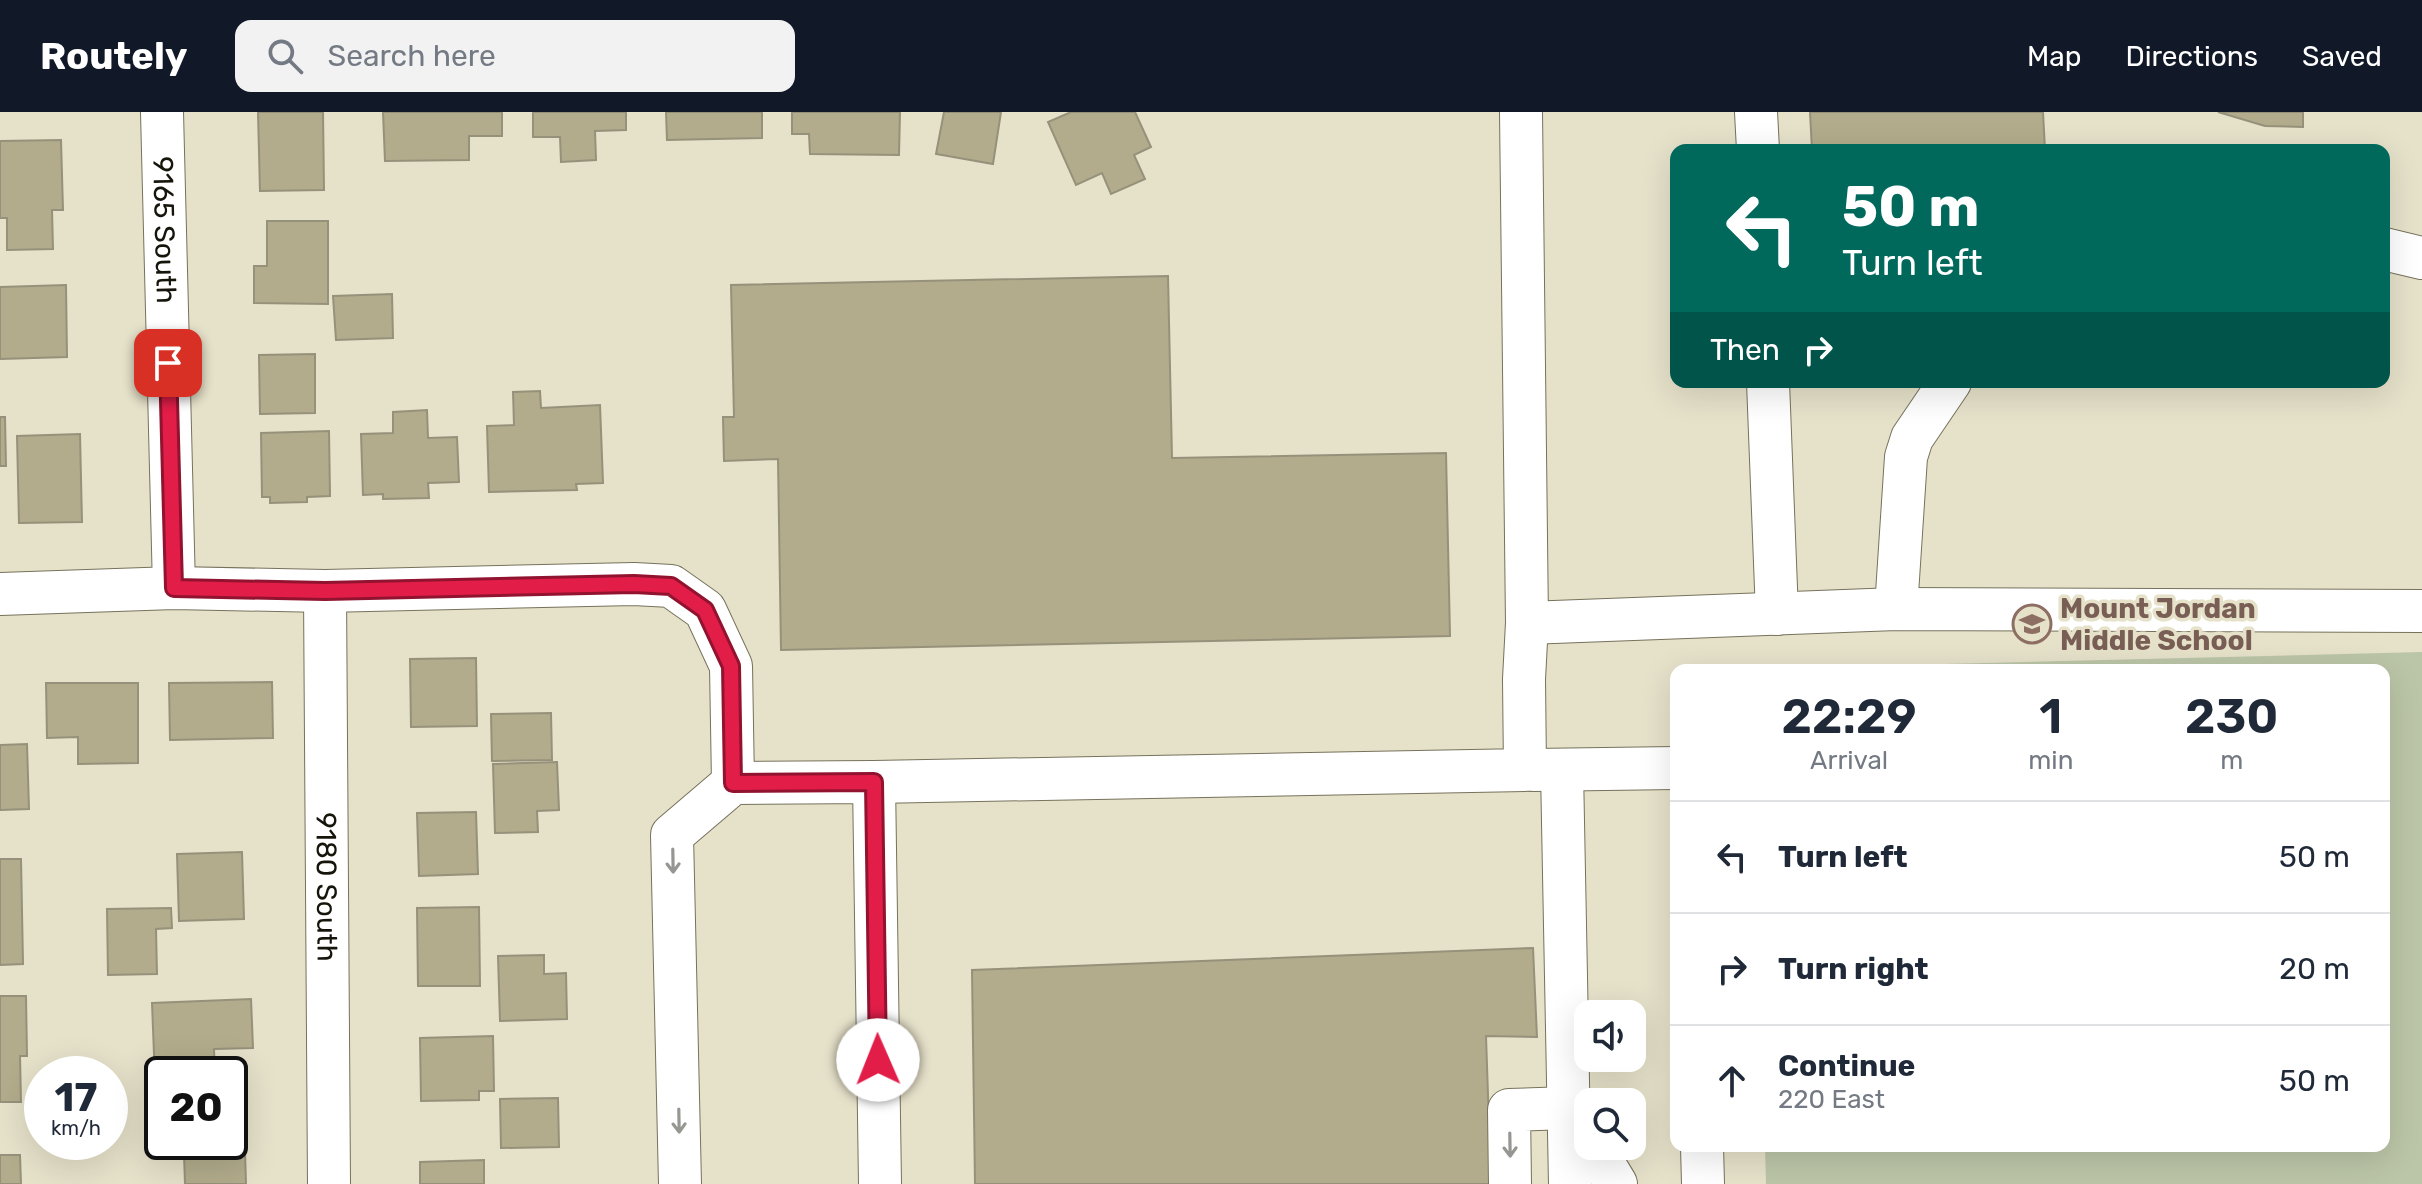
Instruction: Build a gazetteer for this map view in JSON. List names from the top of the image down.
{
  "streets": {
    "street": ["9165 South", "9180 South"]
  },
  "places": {
    "school or university": ["Mount Jordan Middle School"]
  },
  "page": {
    "header": "Routely",
    "search": "Search here",
    "nav": ["Map", "Directions", "Saved"],
    "turn": ["50 m", "Turn left"],
    "then": "Then",
    "eta": [
      "22:29",
      "Arrival",
      "1",
      "min",
      "230",
      "m"
    ],
    "list": [
      {
        "name": "Turn left",
        "value": "50 m"
      },
      {
        "name": "Turn right",
        "value": "20 m"
      },
      {
        "name": "Continue",
        "note": "220 East",
        "value": "50 m"
      }
    ],
    "speed": "17 km/h",
    "limit": "20"
  }
}
